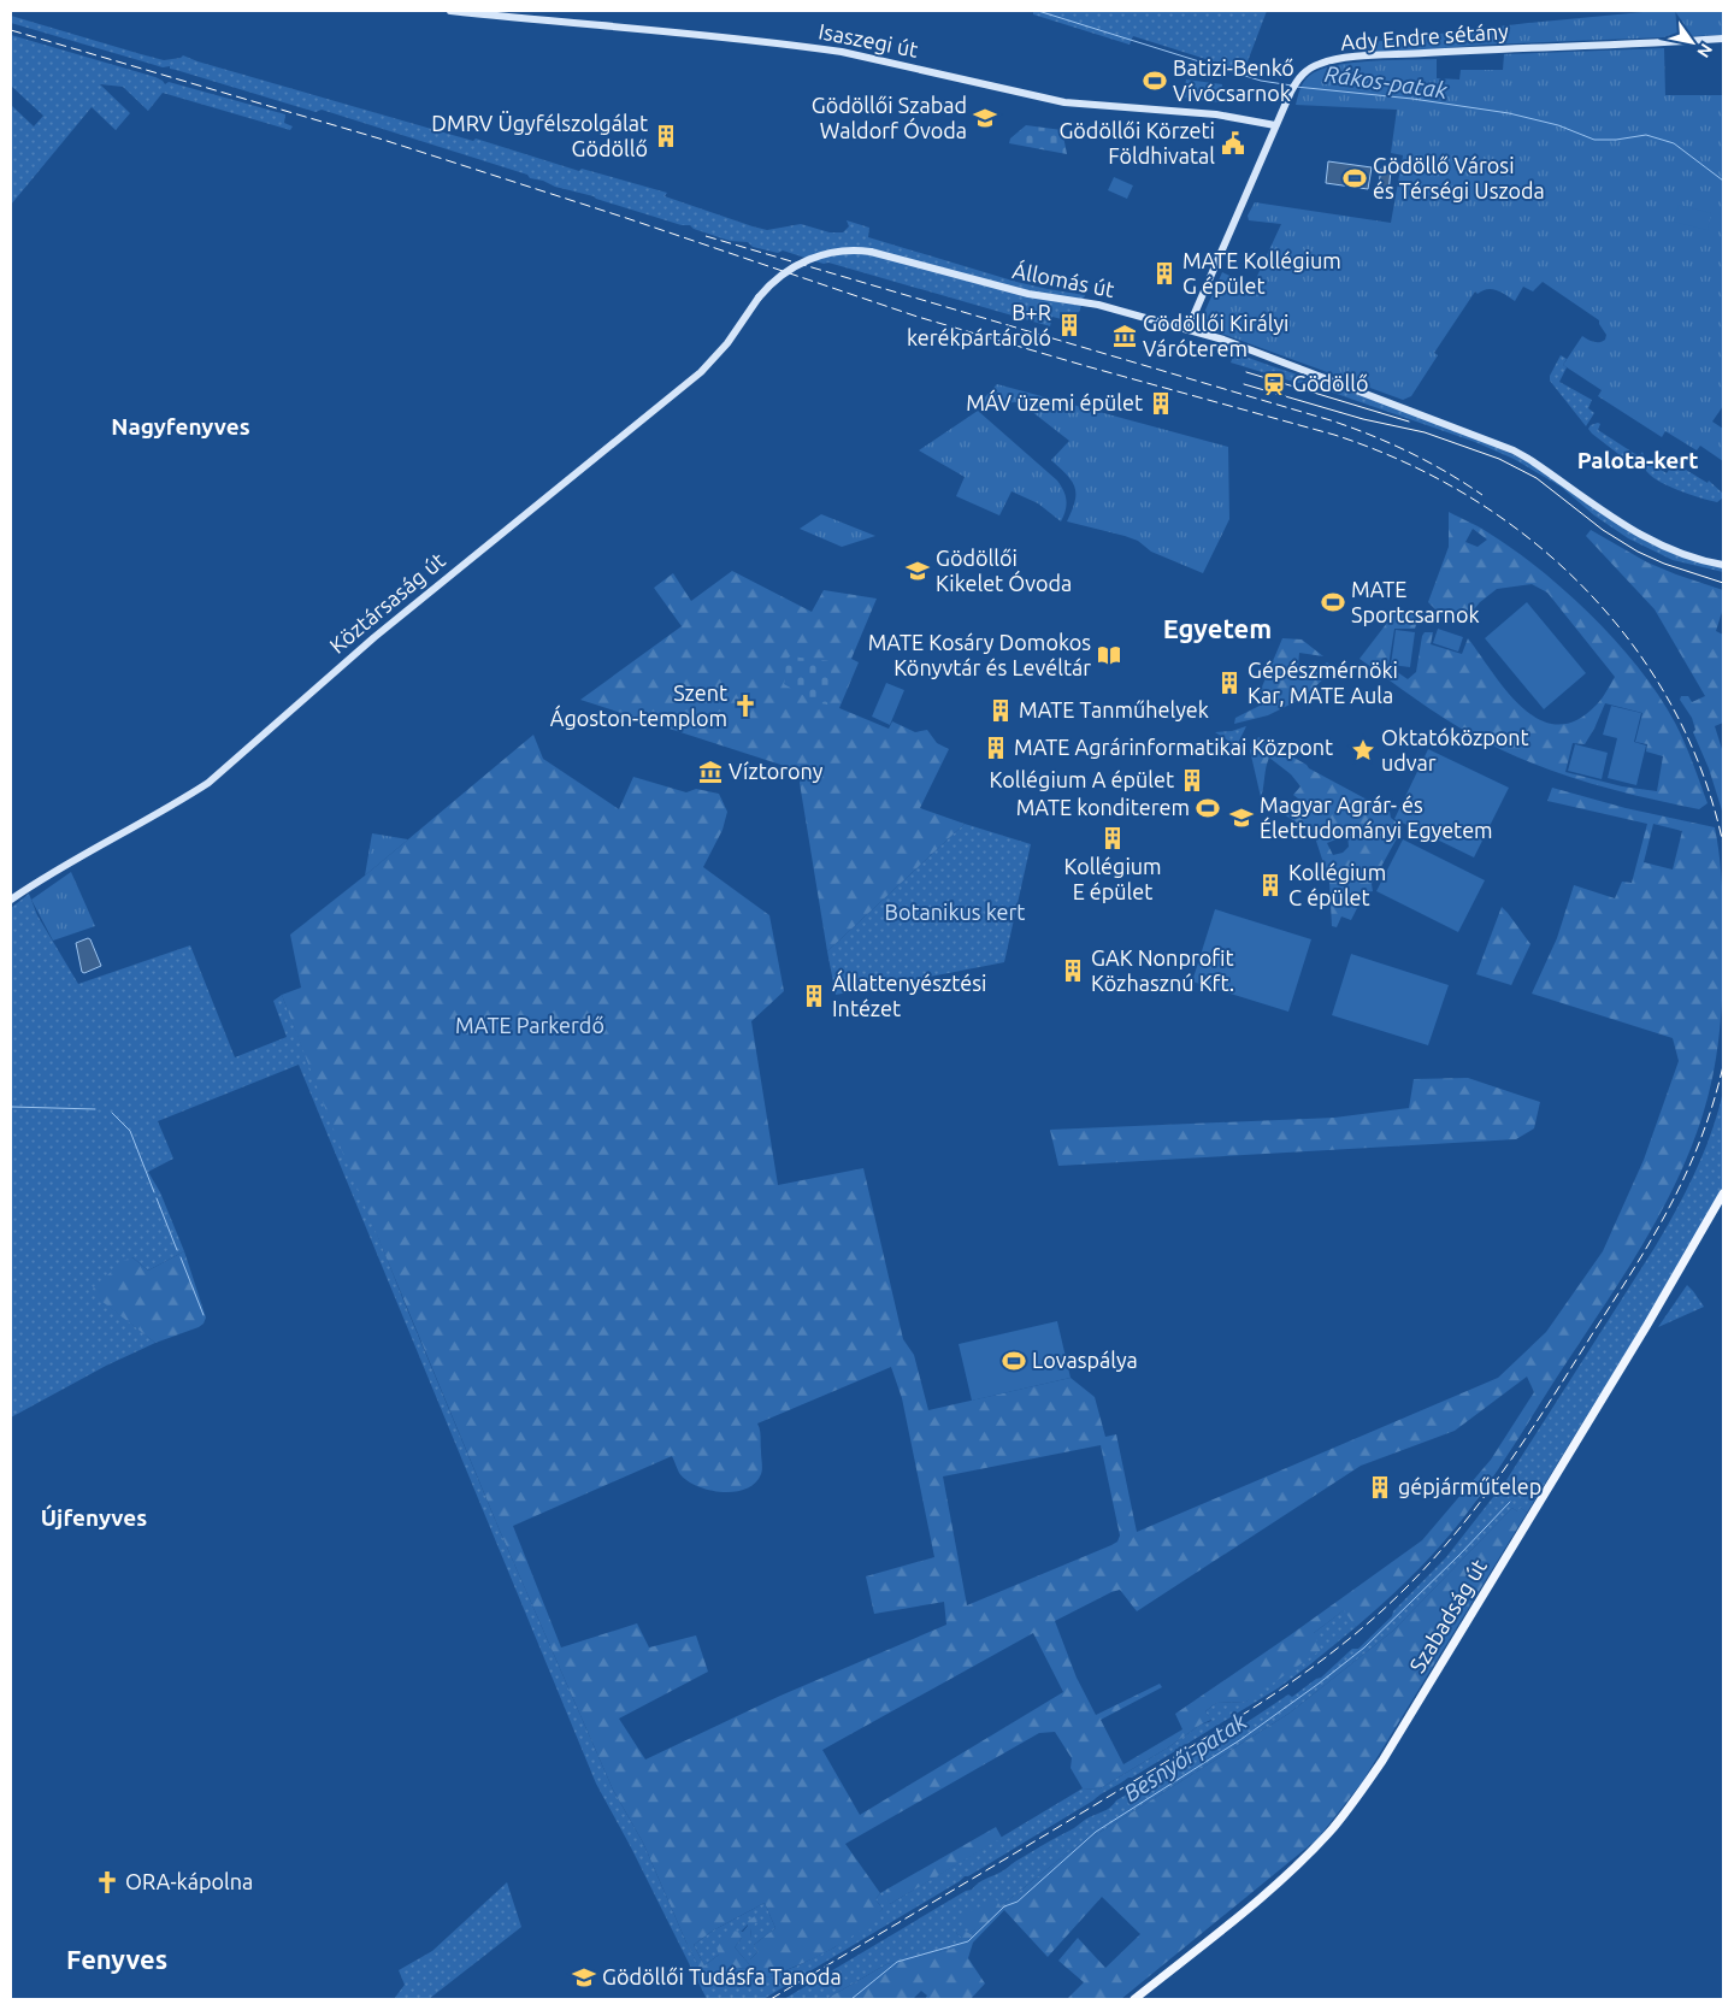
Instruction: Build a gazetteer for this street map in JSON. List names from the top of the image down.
{
  "streets": {
    "main road": [
      "Ady Endre sétány",
      "Isaszegi út",
      "Állomás út",
      "Köztársaság út",
      "Szabadság út"
    ]
  },
  "crossings": [
    ["Ady Endre sétány", "Isaszegi út"],
    ["Ady Endre sétány", "Állomás út"],
    ["Állomás út", "Köztársaság út"]
  ],
  "districts": [
    "Nagyfenyves",
    "Palota-kert",
    "Egyetem",
    "Újfenyves",
    "Fenyves"
  ],
  "water": ["Rákos-patak", "Besnyői-patak"],
  "parks": ["Botanikus kert", "MATE Parkerdő"],
  "places": {
    "sports": [
      "Batizi-Benkő Vívócsarnok",
      "Gödöllő Városi és Térségi Uszoda",
      "MATE Sportcsarnok",
      "MATE konditerem",
      "Lovaspálya"
    ],
    "school or university": [
      "Gödöllői Szabad Waldorf Óvoda",
      "Gödöllői Kikelet Óvoda",
      "Magyar Agrár- és Élettudományi Egyetem",
      "Gödöllői Tudásfa Tanoda"
    ],
    "building": [
      "DMRV Ügyfélszolgálat Gödöllő",
      "MATE Kollégium G épület",
      "B+R kerékpártároló",
      "MÁV üzemi épület",
      "Gépészmérnöki Kar, MATE Aula",
      "MATE Tanműhelyek",
      "MATE Agrárinformatikai Központ",
      "Kollégium A épület",
      "Kollégium E épület",
      "Kollégium C épület",
      "GAK Nonprofit Közhasznú Kft.",
      "Állattenyésztési Intézet",
      "gépjárműtelep"
    ],
    "public building": ["Gödöllői Körzeti Földhivatal"],
    "museum": ["Gödöllői Királyi Váróterem", "Víztorony"],
    "station": ["Gödöllő"],
    "library": ["MATE Kosáry Domokos Könyvtár és Levéltár"],
    "church": ["Szent Ágoston-templom", "ORA-kápolna"],
    "place": ["Oktatóközpont udvar"]
  },
  "north": "bottom right"
}
